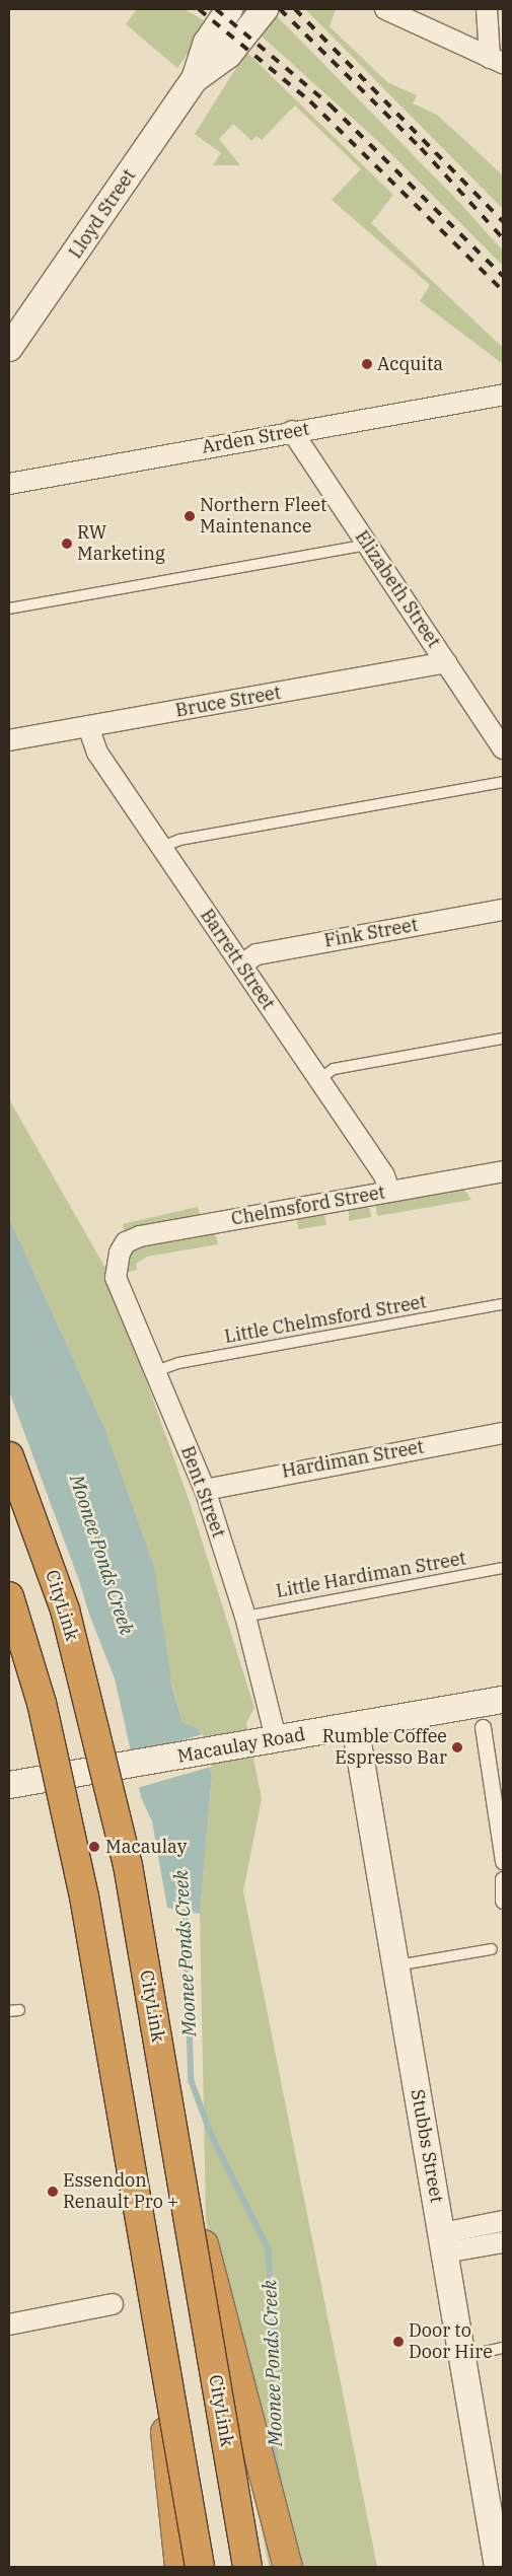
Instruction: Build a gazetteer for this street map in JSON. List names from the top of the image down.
{
  "streets": {
    "highway": ["CityLink"],
    "street": [
      "Lloyd Street",
      "Arden Street",
      "Elizabeth Street",
      "Bruce Street",
      "Fink Street",
      "Barrett Street",
      "Chelmsford Street",
      "Hardiman Street",
      "Bent Street",
      "Macaulay Road",
      "Stubbs Street"
    ],
    "lane": ["Little Chelmsford Street", "Little Hardiman Street"]
  },
  "crossings": [
    ["Arden Street", "Elizabeth Street"],
    ["Elizabeth Street", "Bruce Street"],
    ["Bruce Street", "Barrett Street"],
    ["Fink Street", "Barrett Street"],
    ["Barrett Street", "Chelmsford Street"],
    ["Chelmsford Street", "Bent Street"],
    ["Little Chelmsford Street", "Bent Street"],
    ["Hardiman Street", "Bent Street"],
    ["Bent Street", "Little Hardiman Street"],
    ["Bent Street", "Macaulay Road"],
    ["Macaulay Road", "Stubbs Street"]
  ],
  "water": ["Moonee Ponds Creek"],
  "places": [
    "Acquita",
    "Northern Fleet Maintenance",
    "RW Marketing",
    "Rumble Coffee Espresso Bar",
    "Macaulay",
    "Essendon Renault Pro +",
    "Door to Door Hire"
  ]
}
